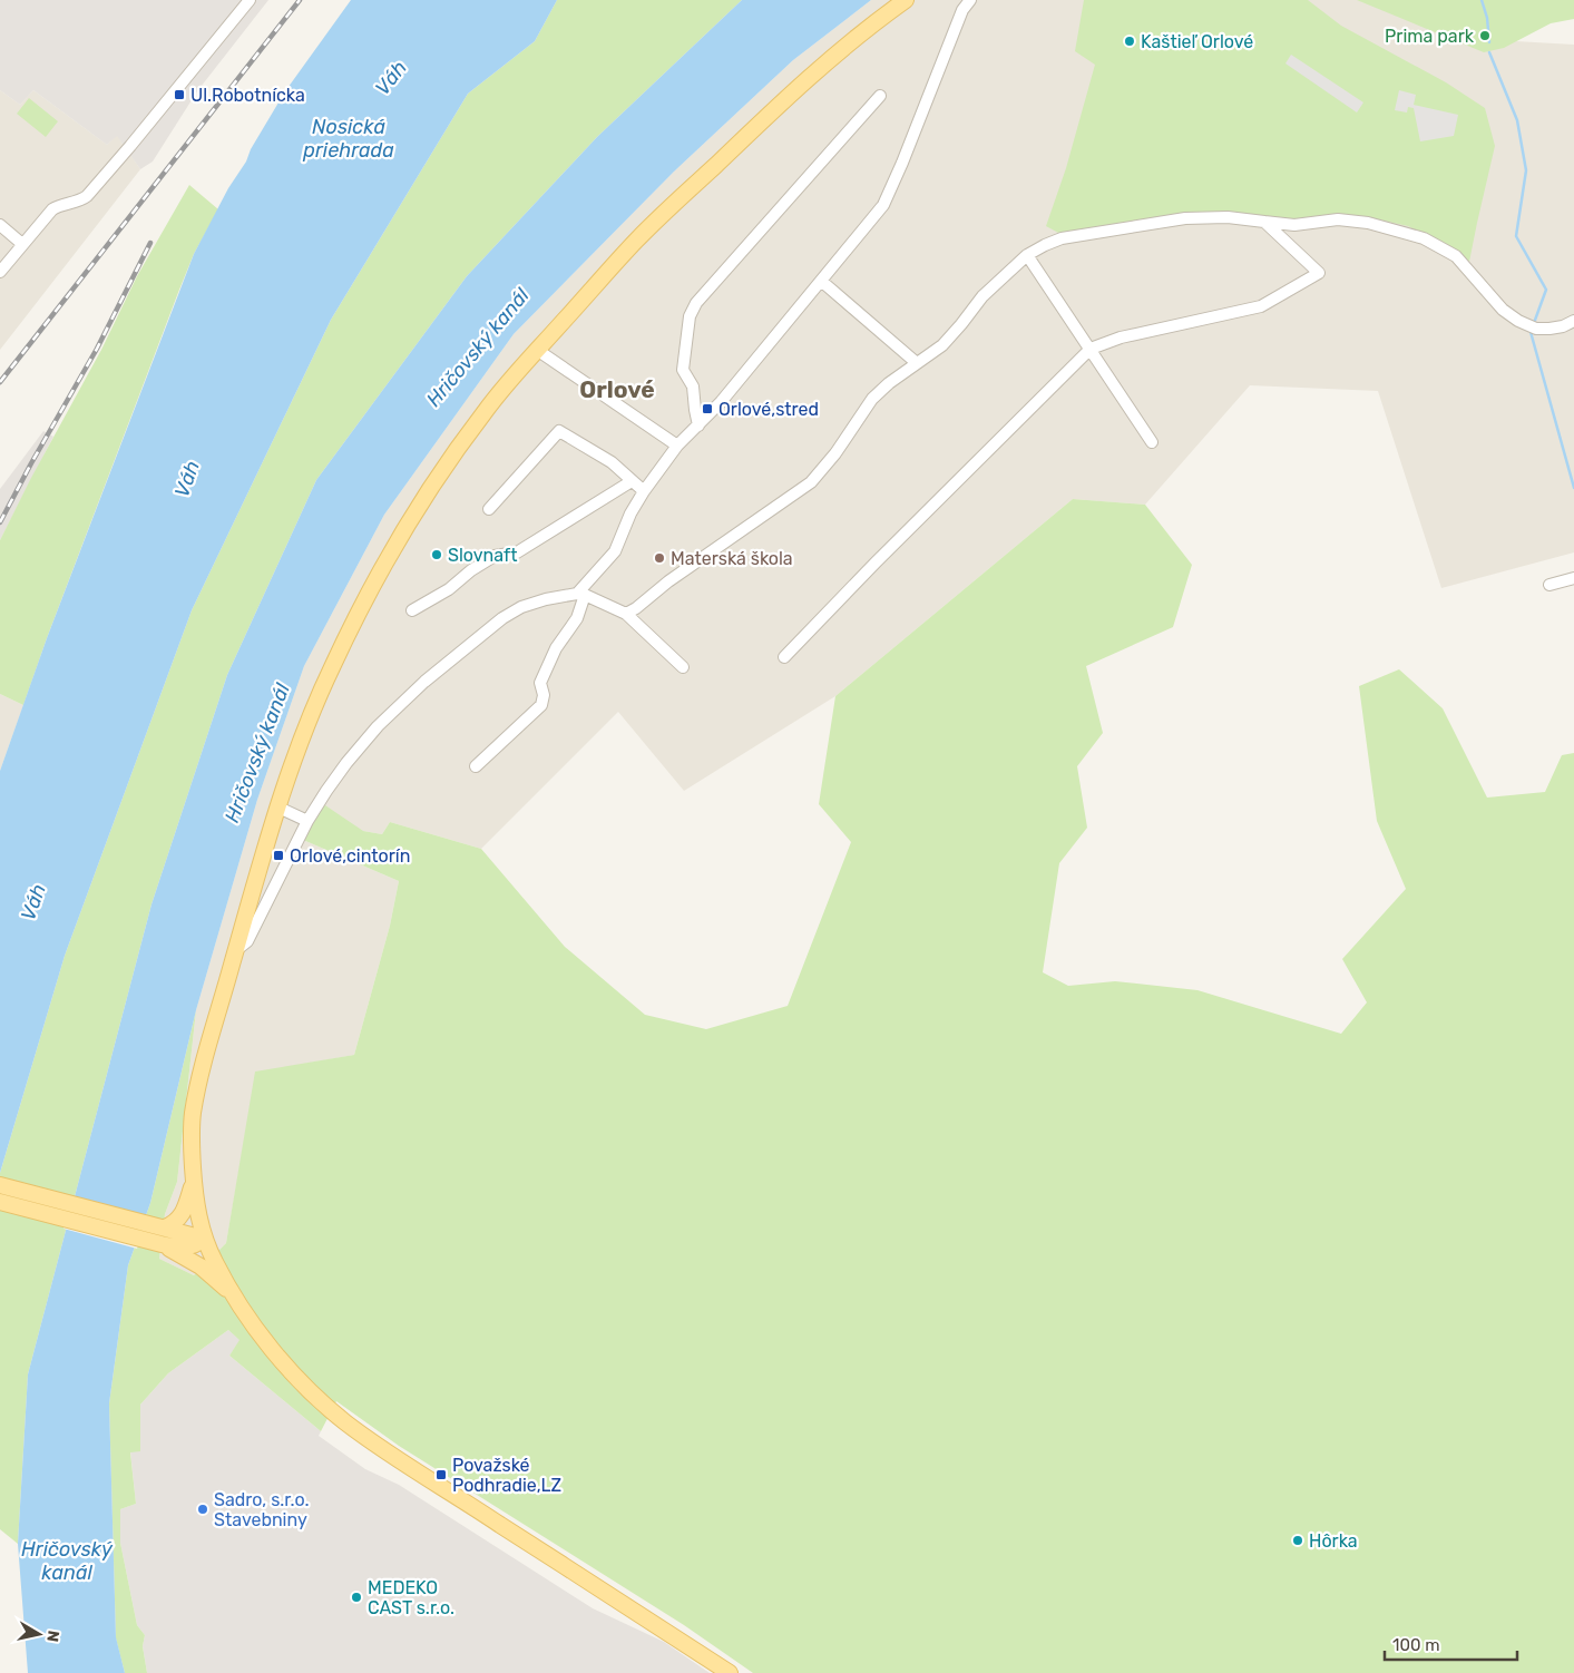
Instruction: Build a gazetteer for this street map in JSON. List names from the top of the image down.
{
  "districts": ["Orlové"],
  "water": ["Váh", "Nosická priehrada", "Hričovský kanál"],
  "places": {
    "other": [
      "Prima park",
      "Kaštieľ Orlové",
      "Slovnaft",
      "Materská škola",
      "Sadro, s.r.o. Stavebniny",
      "Hôrka",
      "MEDEKO CAST s.r.o."
    ],
    "transit": [
      "Ul.Robotnícka",
      "Orlové,stred",
      "Orlové,cintorín",
      "Považské Podhradie,LZ"
    ]
  },
  "scale_bar": "100 m",
  "north": "right"
}
